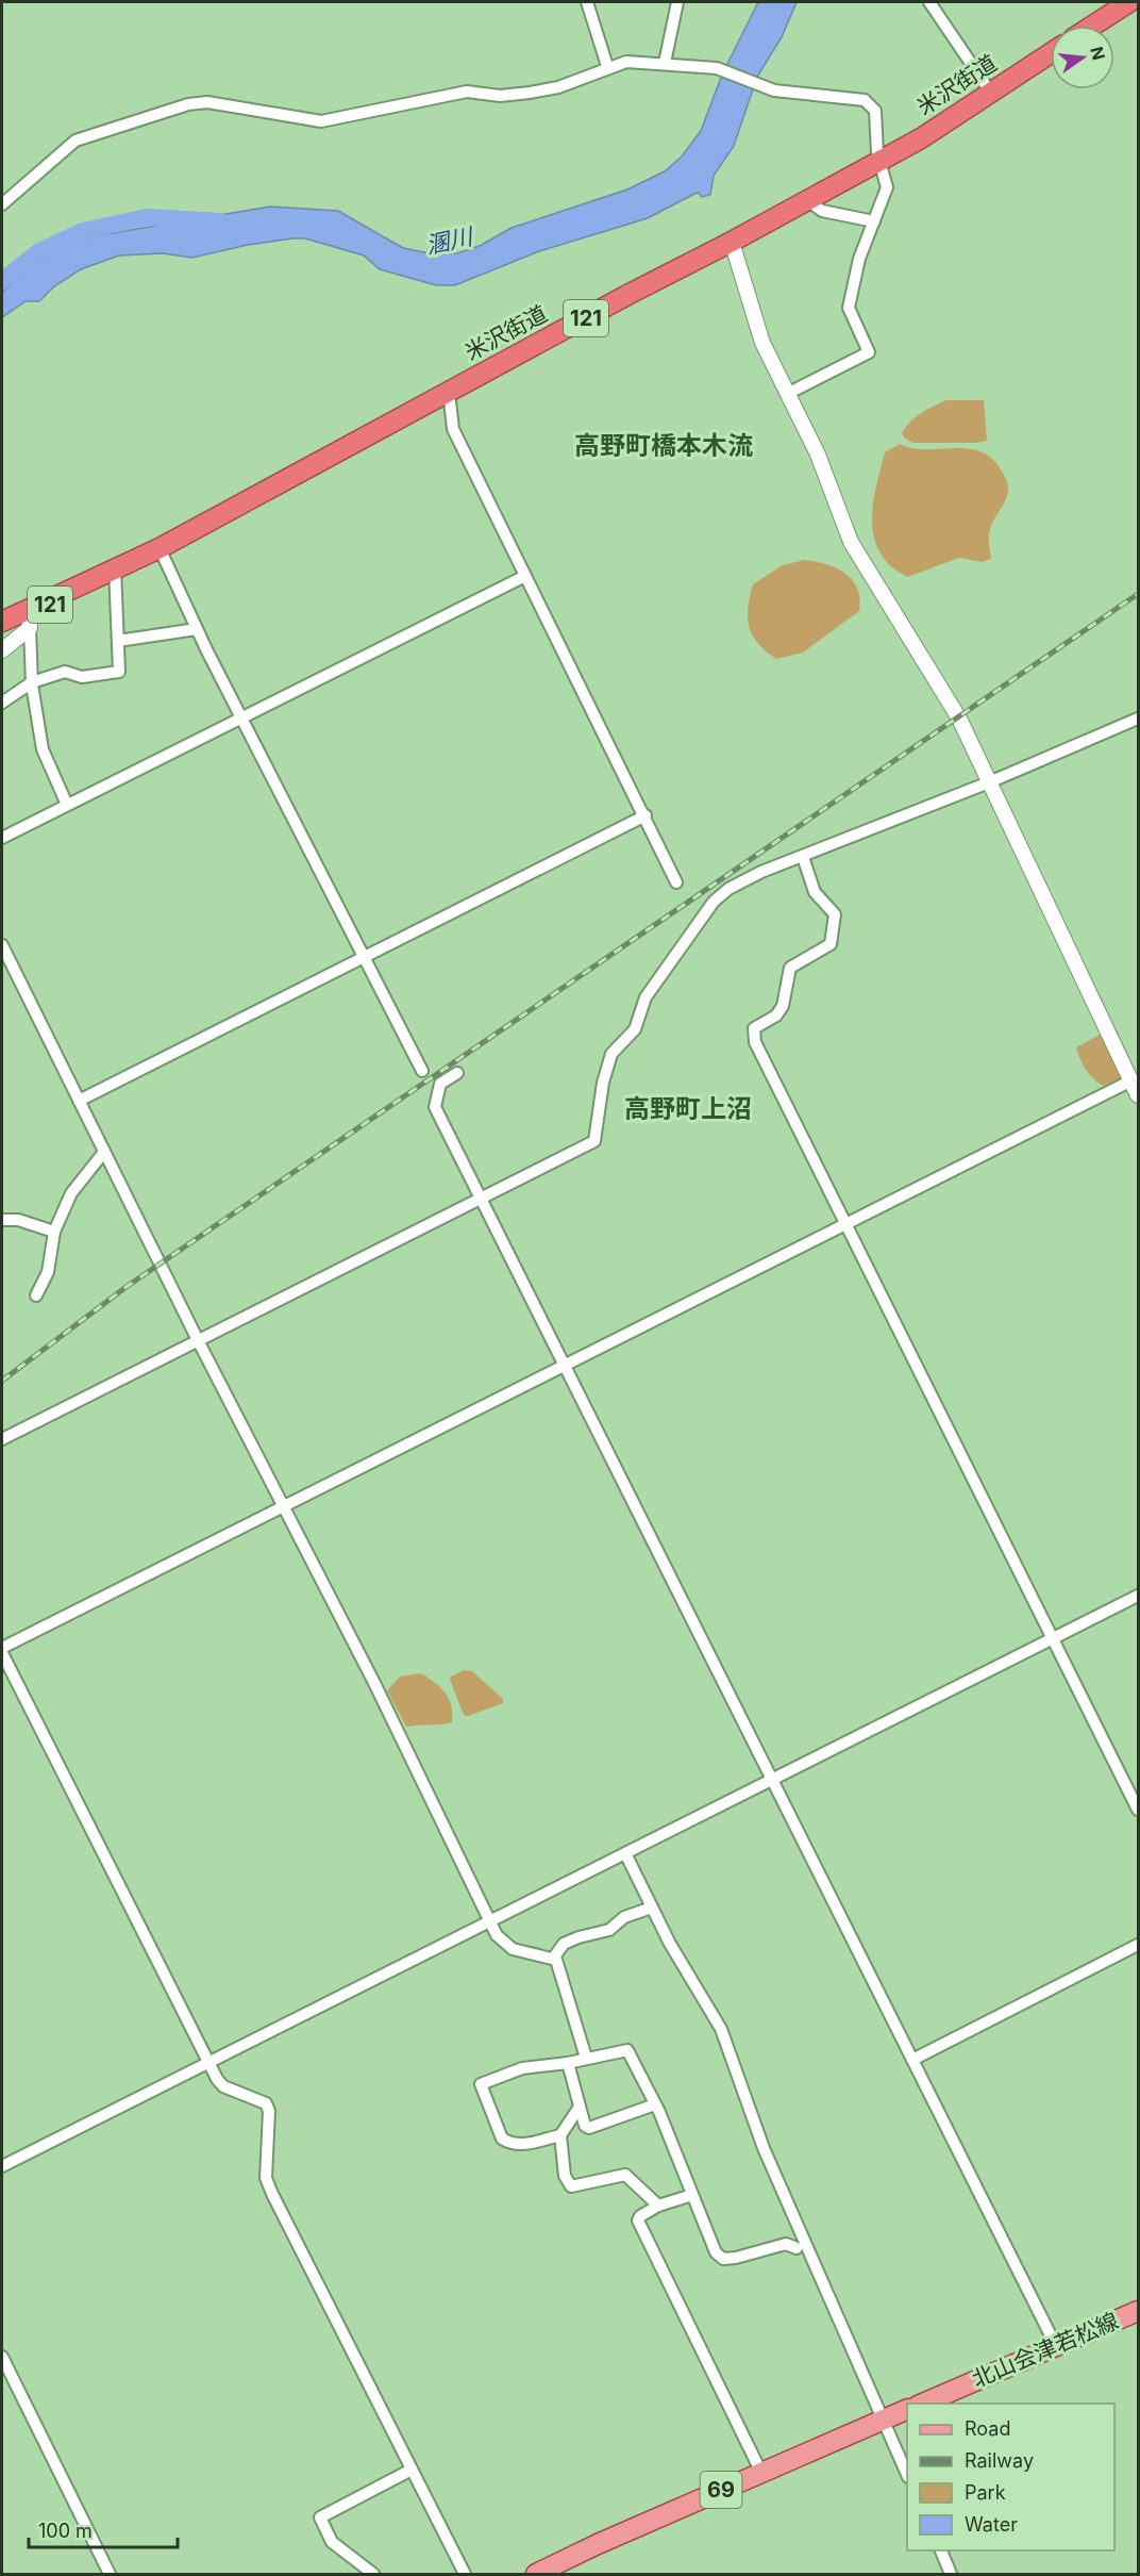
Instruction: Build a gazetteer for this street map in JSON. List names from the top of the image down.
{
  "streets": {
    "highway": ["米沢街道", "121"],
    "main road": ["北山会津若松線", "69"]
  },
  "districts": ["高野町橋本木流", "高野町上沼"],
  "water": ["溷川"],
  "legend": [
    "Road",
    "Railway",
    "Park",
    "Water"
  ],
  "scale_bar": "100 m",
  "north": "right"
}
